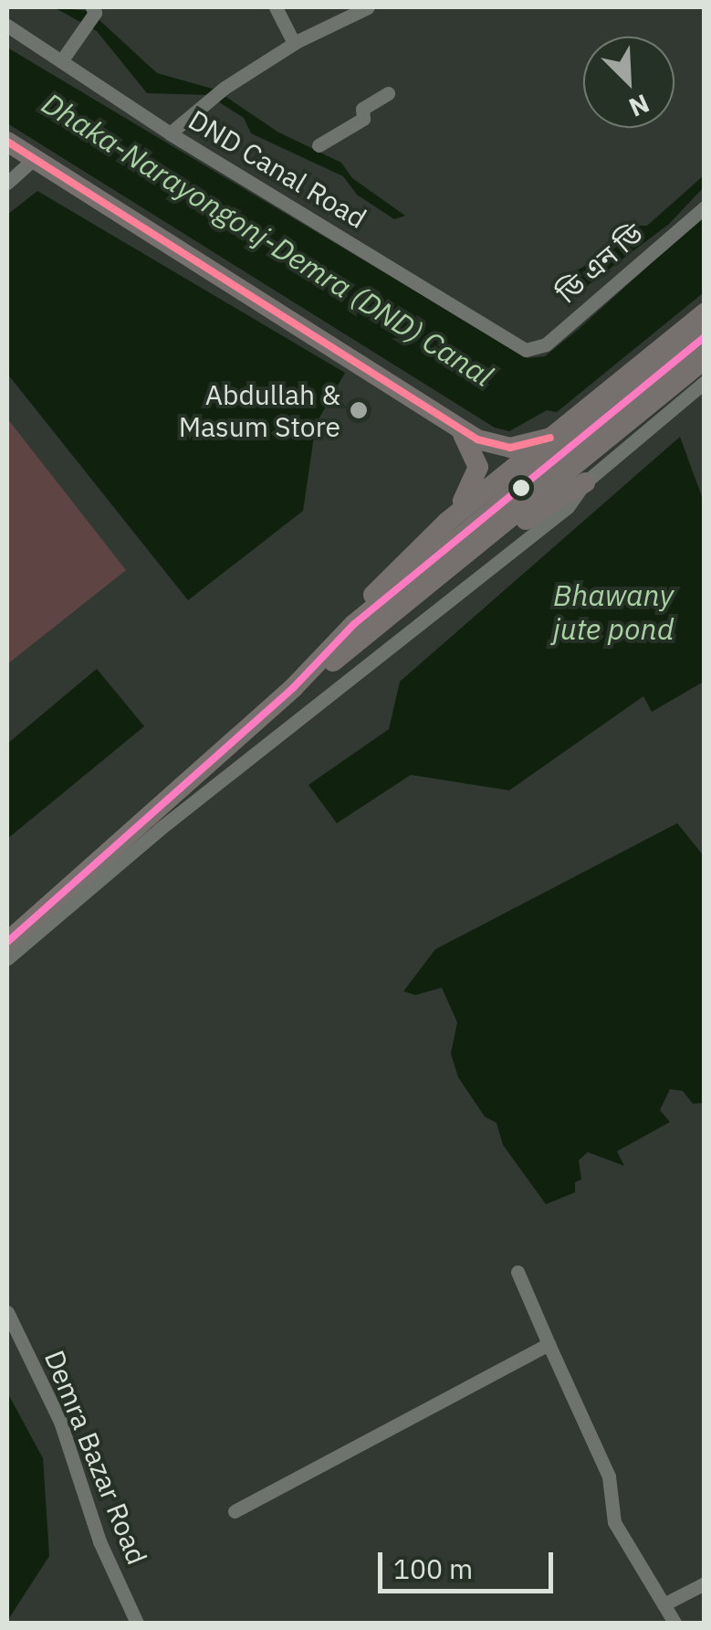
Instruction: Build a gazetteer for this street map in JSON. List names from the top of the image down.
{
  "streets": {
    "street": ["DND Canal Road", "ডি এন ডি", "Demra Bazar Road"]
  },
  "crossings": [
    ["DND Canal Road", "ডি এন ডি"]
  ],
  "water": ["Dhaka-Narayongonj-Demra (DND) Canal", "Bhawany jute pond"],
  "places": ["Abdullah & Masum Store"],
  "scale_bar": "100 m",
  "north": "bottom right"
}
